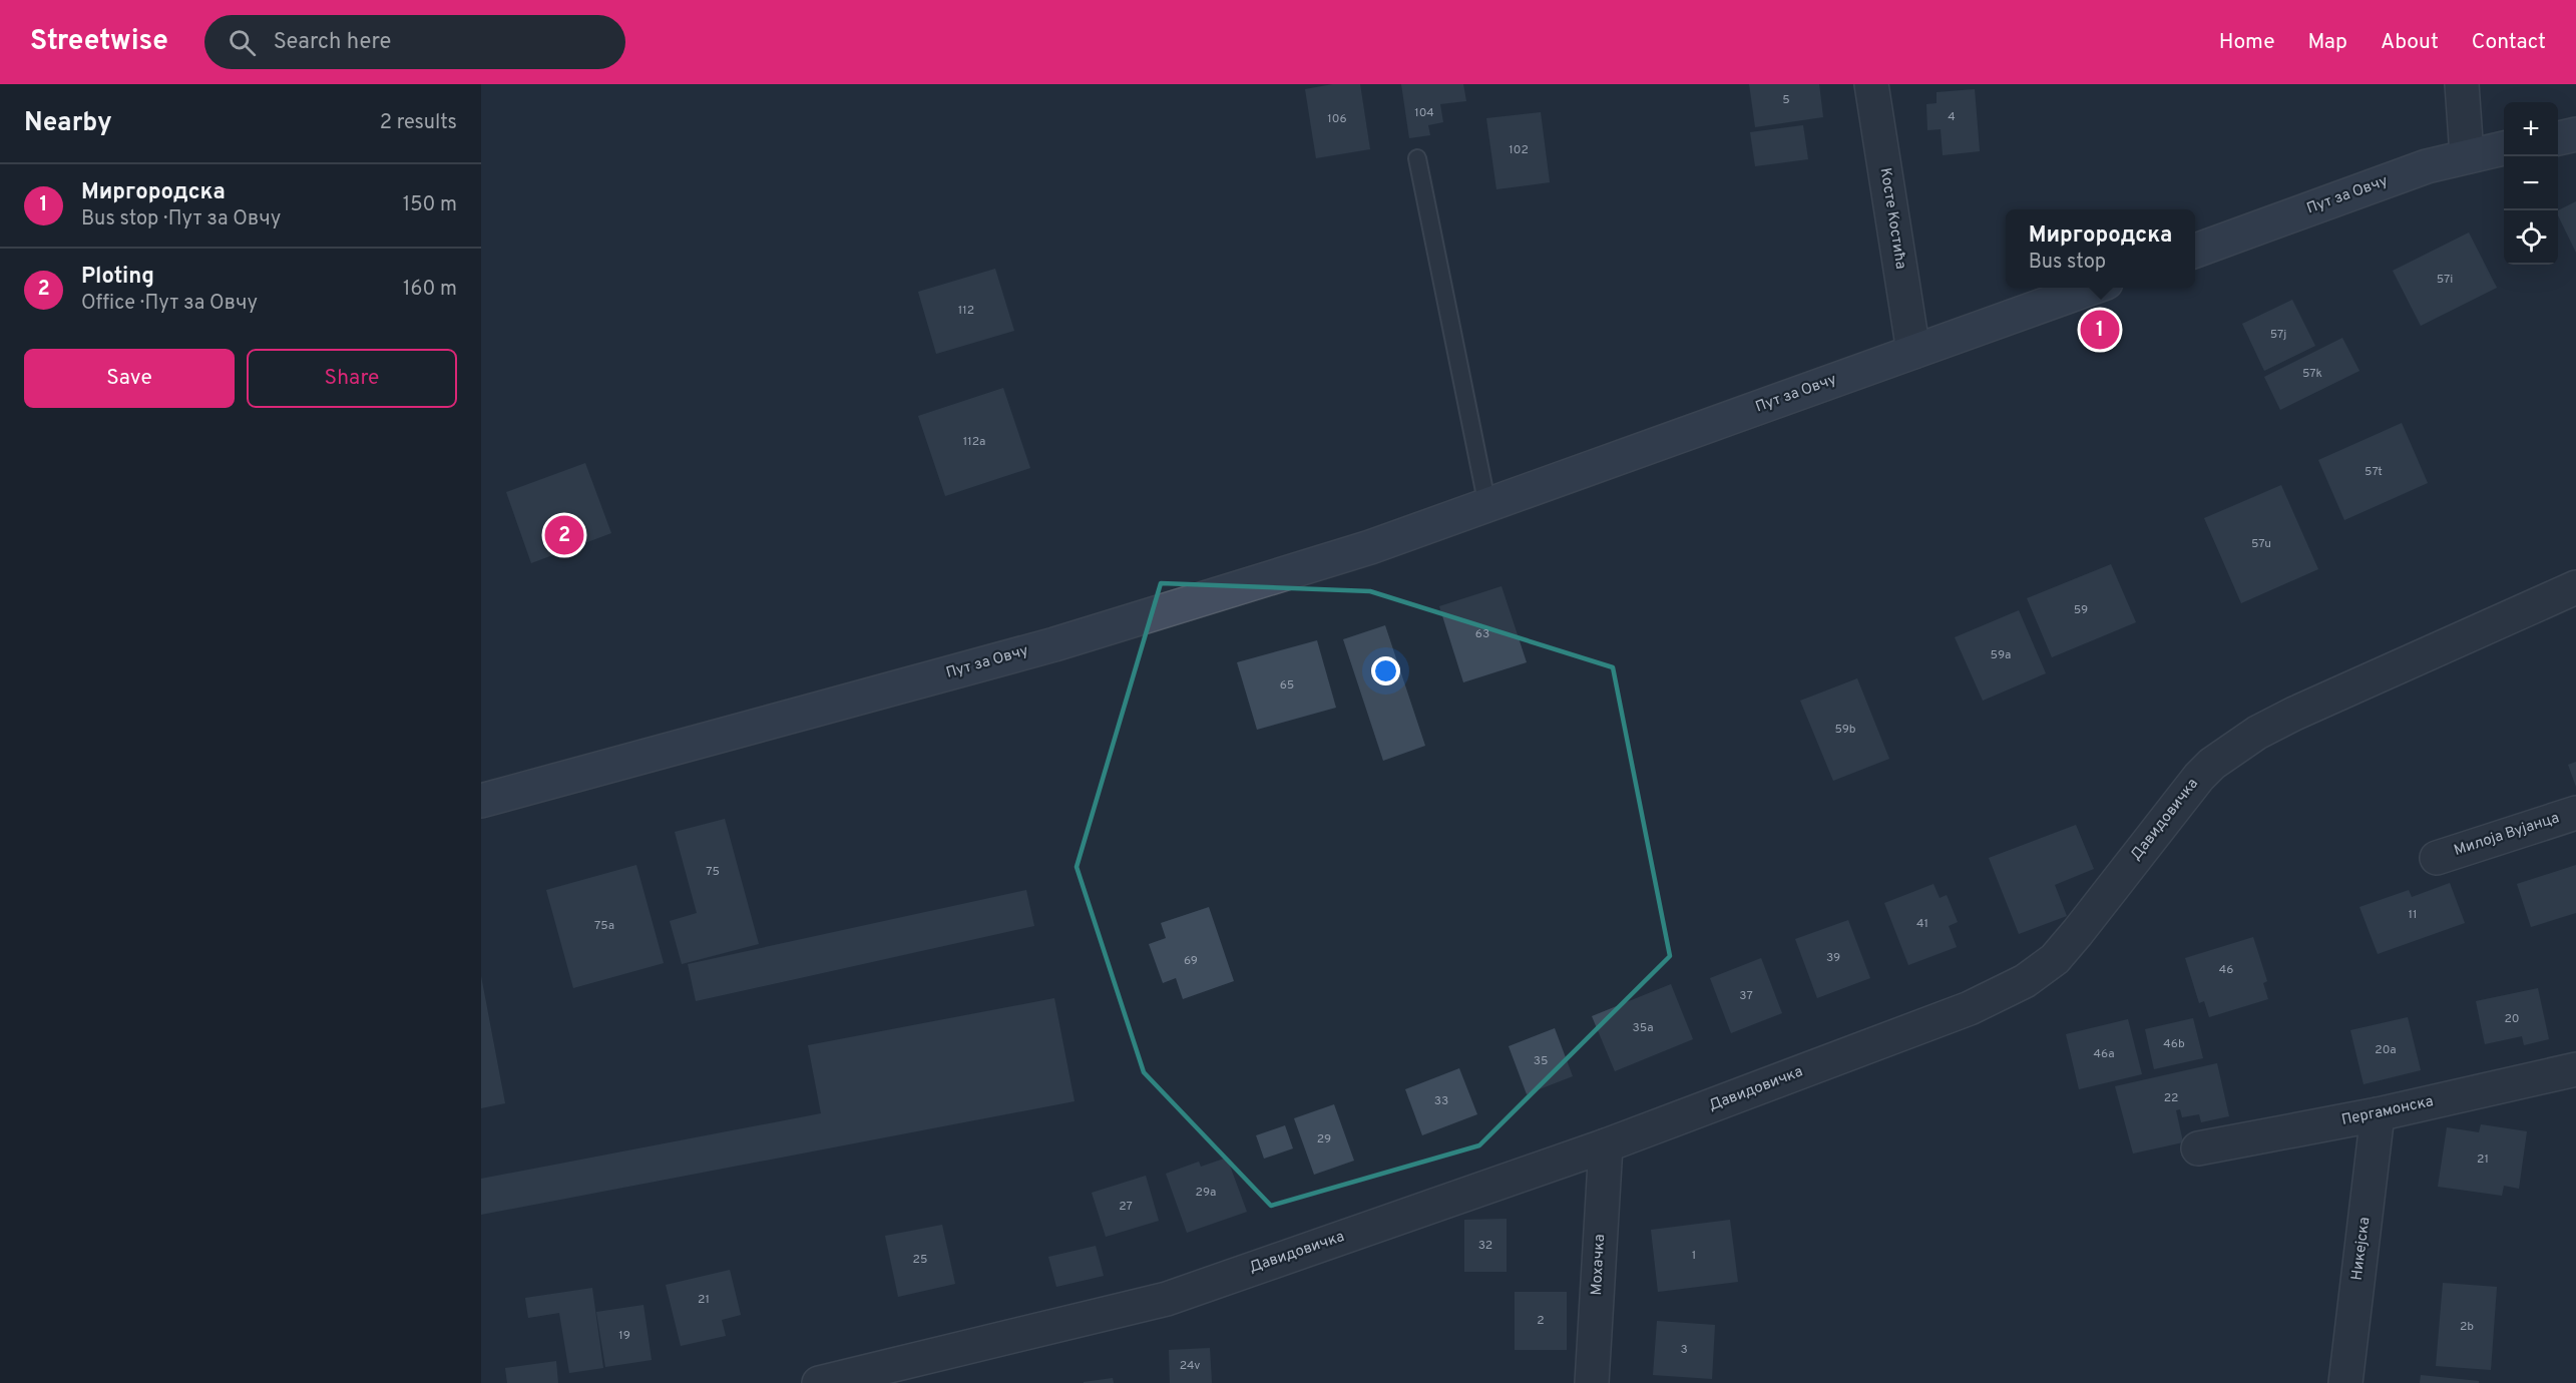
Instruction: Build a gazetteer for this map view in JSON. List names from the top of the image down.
{
  "streets": {
    "street": [
      "Пут за Овчу",
      "Косте Костића",
      "Давидовичка",
      "Милоја Вујанца",
      "Пергамонска",
      "Никејска",
      "Мохачка"
    ]
  },
  "crossings": [
    ["Пут за Овчу", "Косте Костића"],
    ["Давидовичка", "Мохачка"],
    ["Пергамонска", "Никејска"]
  ],
  "house_numbers": [
    "5",
    "104",
    "4",
    "106",
    "102",
    "57i",
    "112",
    "57j",
    "57k",
    "112a",
    "57t",
    "57u",
    "59",
    "63",
    "59a",
    "65",
    "59b",
    "75",
    "11",
    "41",
    "75a",
    "39",
    "69",
    "46",
    "37",
    "20",
    "35a",
    "46b",
    "20a",
    "46a",
    "35",
    "22",
    "33",
    "29",
    "21",
    "29a",
    "27",
    "32",
    "1",
    "25",
    "21",
    "2",
    "2b",
    "19",
    "3",
    "24v"
  ],
  "page": {
    "header": "Streetwise",
    "search": "Search here",
    "nav": [
      "Home",
      "Map",
      "About",
      "Contact"
    ],
    "heading": ["Nearby", "2 results"],
    "map_buttons": ["+", "−"],
    "list": [
      {
        "mark": "1",
        "name": "Миргородска",
        "note": "Bus stop · Пут за Овчу",
        "value": "150 m"
      },
      {
        "mark": "2",
        "name": "Ploting",
        "note": "Office · Пут за Овчу",
        "value": "160 m"
      }
    ],
    "popup": ["Миргородска", "Bus stop"],
    "pins": ["1", "2"],
    "buttons": ["Save", "Share"]
  }
}
